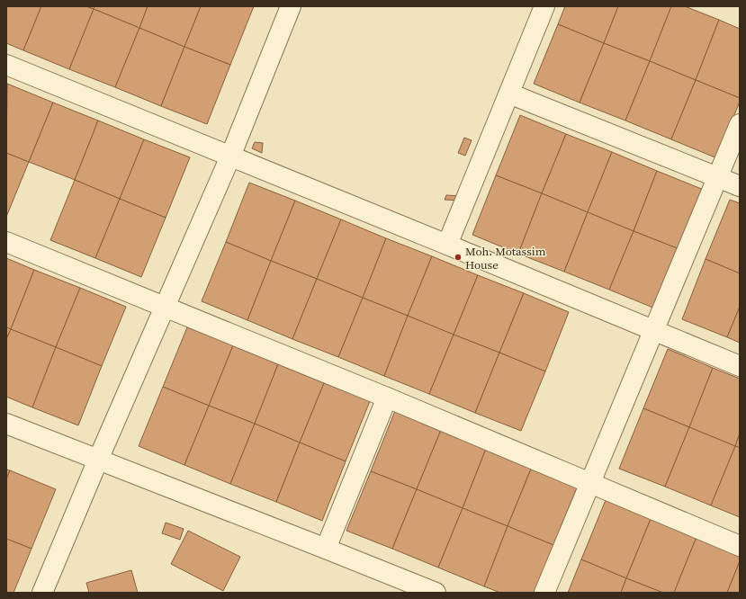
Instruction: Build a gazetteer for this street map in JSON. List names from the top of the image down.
{
  "places": ["Moh. Motassim House"]
}
